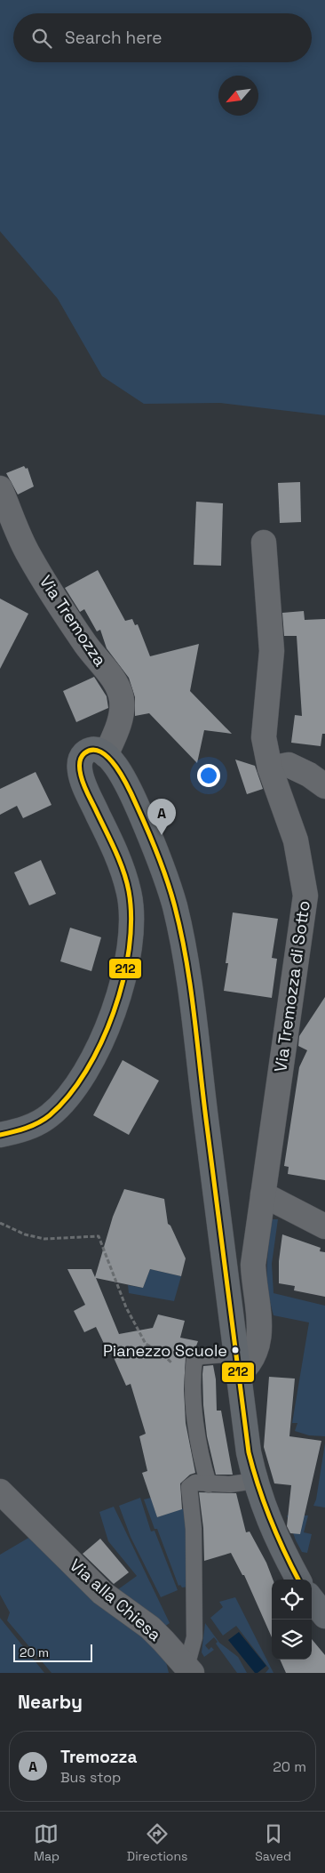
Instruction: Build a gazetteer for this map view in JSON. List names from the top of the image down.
{
  "streets": {
    "street": ["Via Tremozza", "Via Tremozza di Sotto", "Via alla Chiesa"]
  },
  "places": ["Pianezzo Scuole"],
  "lines": ["transit line 212"],
  "scale_bar": "20 m",
  "north": "bottom left",
  "page": {
    "search": "Search here",
    "pins": "A",
    "scale": "20 m",
    "heading": "Nearby",
    "list": [
      {
        "mark": "A",
        "name": "Tremozza",
        "note": "Bus stop",
        "value": "20 m"
      }
    ],
    "nav": ["Map", "Directions", "Saved"]
  }
}
